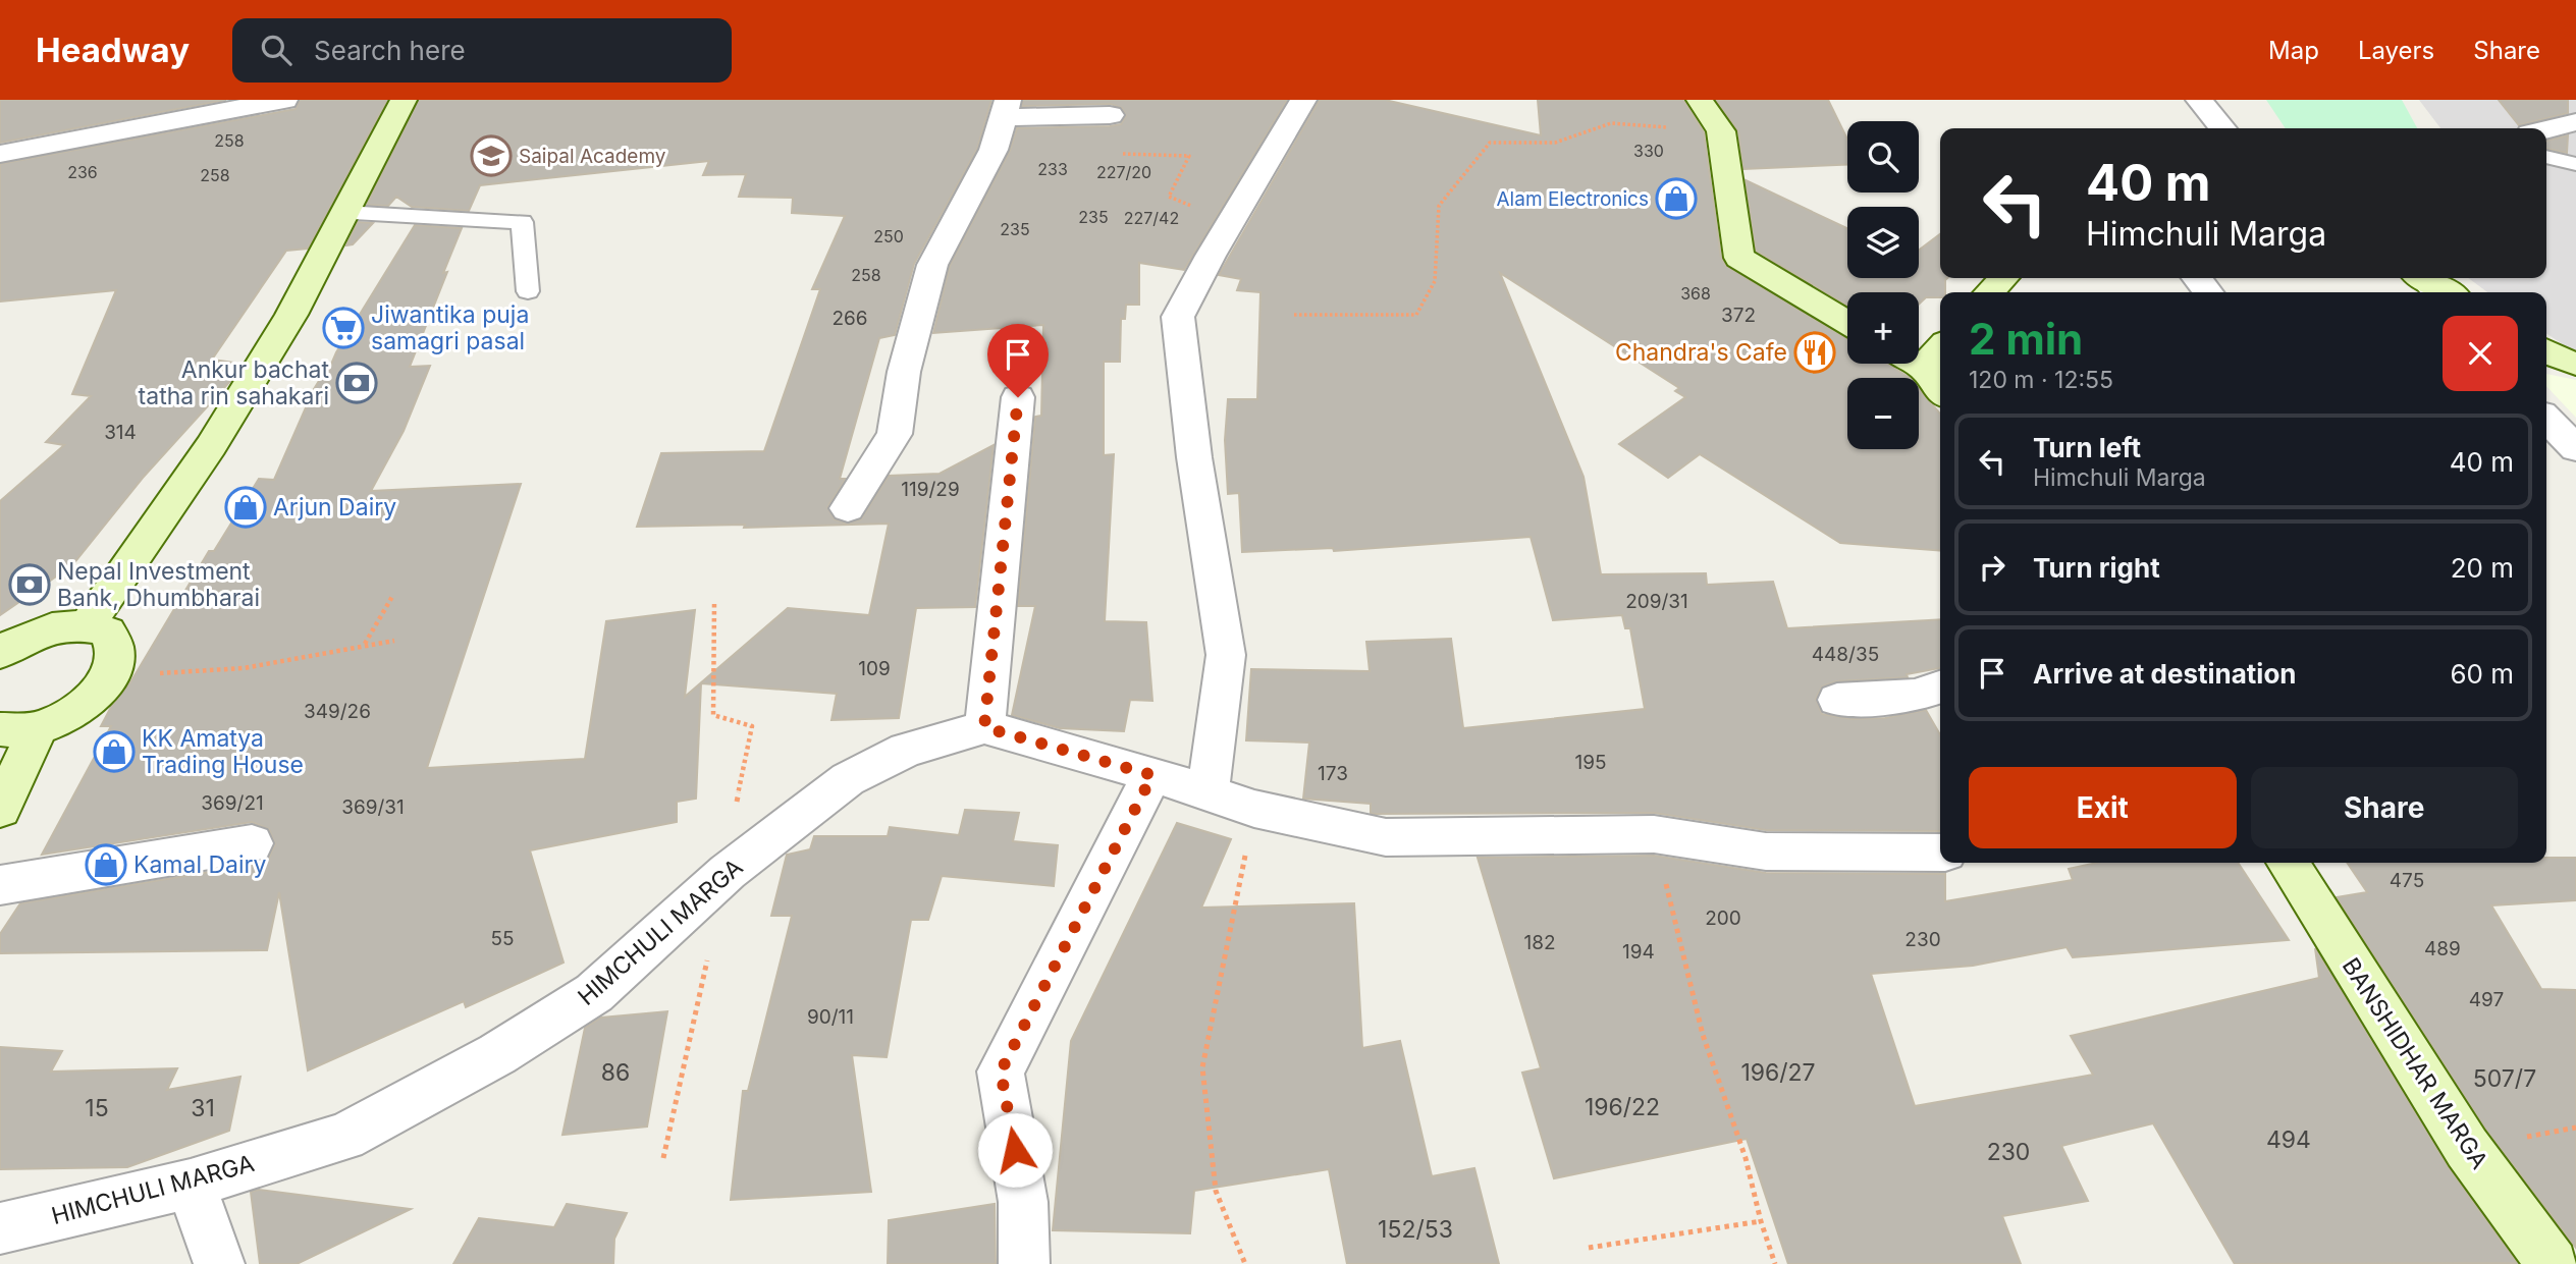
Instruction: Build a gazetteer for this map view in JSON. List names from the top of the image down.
{
  "streets": {
    "main road": ["BANSHIDHAR MARGA"],
    "street": ["HIMCHULI MARGA"]
  },
  "places": {
    "school or university": ["Saipal Academy"],
    "shop": [
      "Alam Electronics",
      "Arjun Dairy",
      "KK Amatya Trading House",
      "Kamal Dairy"
    ],
    "supermarket": ["Jiwantika puja samagri pasal"],
    "restaurant": ["Chandra's Cafe"],
    "bank": ["Ankur bachat tatha rin sahakari", "Nepal Investment Bank, Dhumbharai"]
  },
  "house_numbers": [
    "258",
    "330",
    "233",
    "236",
    "227/20",
    "258",
    "235",
    "227/42",
    "235",
    "250",
    "258",
    "368",
    "372",
    "266",
    "314",
    "119/29",
    "209/31",
    "448/35",
    "109",
    "349/26",
    "195",
    "173",
    "369/21",
    "369/31",
    "475",
    "200",
    "55",
    "230",
    "182",
    "489",
    "194",
    "497",
    "90/11",
    "86",
    "196/27",
    "507/7",
    "196/22",
    "15",
    "31",
    "494",
    "230",
    "152/53"
  ],
  "page": {
    "header": "Headway",
    "search": "Search here",
    "nav": ["Map", "Layers", "Share"],
    "map_buttons": ["+", "−"],
    "turn": ["40 m", "Himchuli Marga"],
    "heading": ["2 min", "120 m · 12:55"],
    "list": [
      {
        "name": "Turn left",
        "note": "Himchuli Marga",
        "value": "40 m"
      },
      {
        "name": "Turn right",
        "value": "20 m"
      },
      {
        "name": "Arrive at destination",
        "value": "60 m"
      }
    ],
    "buttons": ["Exit", "Share"]
  }
}
